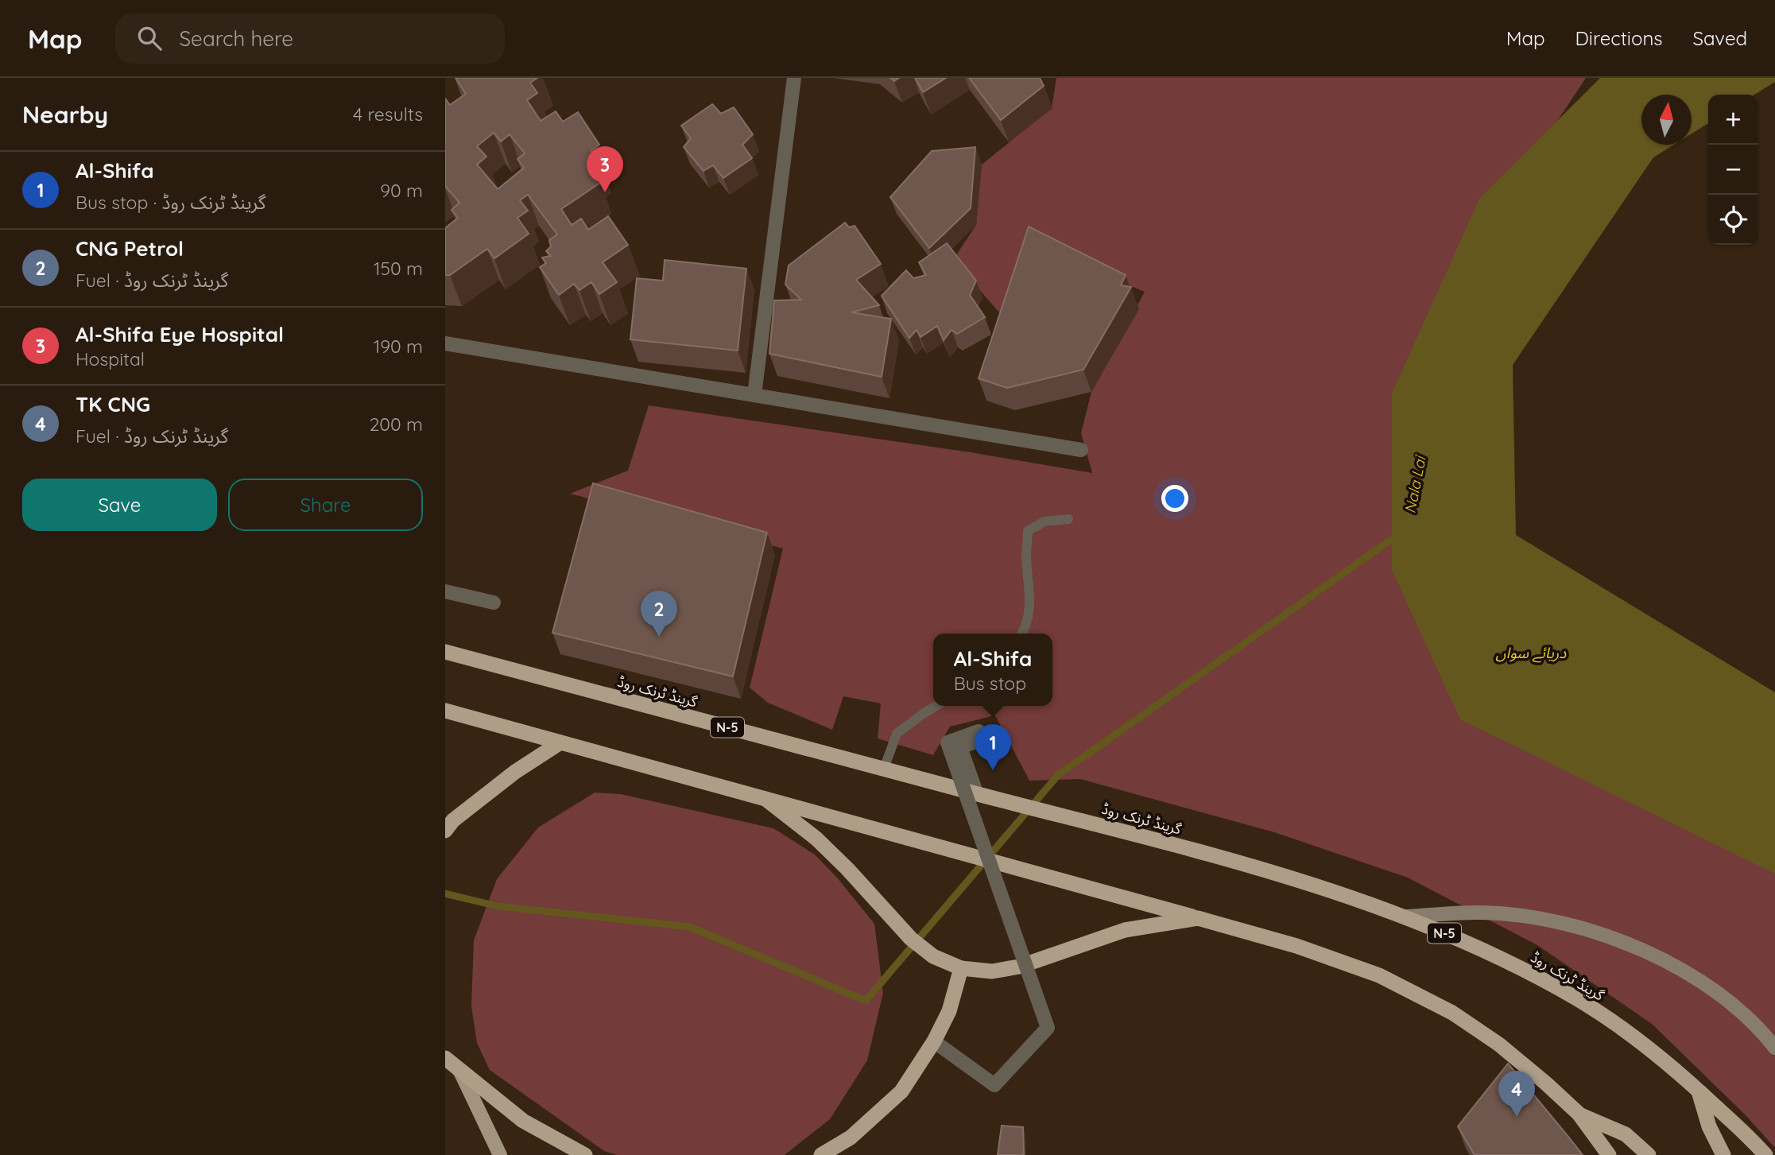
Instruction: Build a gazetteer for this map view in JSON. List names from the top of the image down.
{
  "streets": {
    "highway": ["گرینڈ ٹرنک روڈ", "N-5"]
  },
  "water": ["Nala Lai", "دریائے سواں"],
  "north": "top",
  "page": {
    "header": "Map",
    "search": "Search here",
    "nav": ["Map", "Directions", "Saved"],
    "heading": ["Nearby", "4 results"],
    "map_buttons": ["+", "−"],
    "pins": [
      "3",
      "2",
      "1",
      "4"
    ],
    "list": [
      {
        "mark": "1",
        "name": "Al-Shifa",
        "note": "Bus stop · گرینڈ ٹرنک روڈ",
        "value": "90 m"
      },
      {
        "mark": "2",
        "name": "CNG Petrol",
        "note": "Fuel · گرینڈ ٹرنک روڈ",
        "value": "150 m"
      },
      {
        "mark": "3",
        "name": "Al-Shifa Eye Hospital",
        "note": "Hospital",
        "value": "190 m"
      },
      {
        "mark": "4",
        "name": "TK CNG",
        "note": "Fuel · گرینڈ ٹرنک روڈ",
        "value": "200 m"
      }
    ],
    "buttons": ["Save", "Share"],
    "popup": ["Al-Shifa", "Bus stop"]
  }
}
